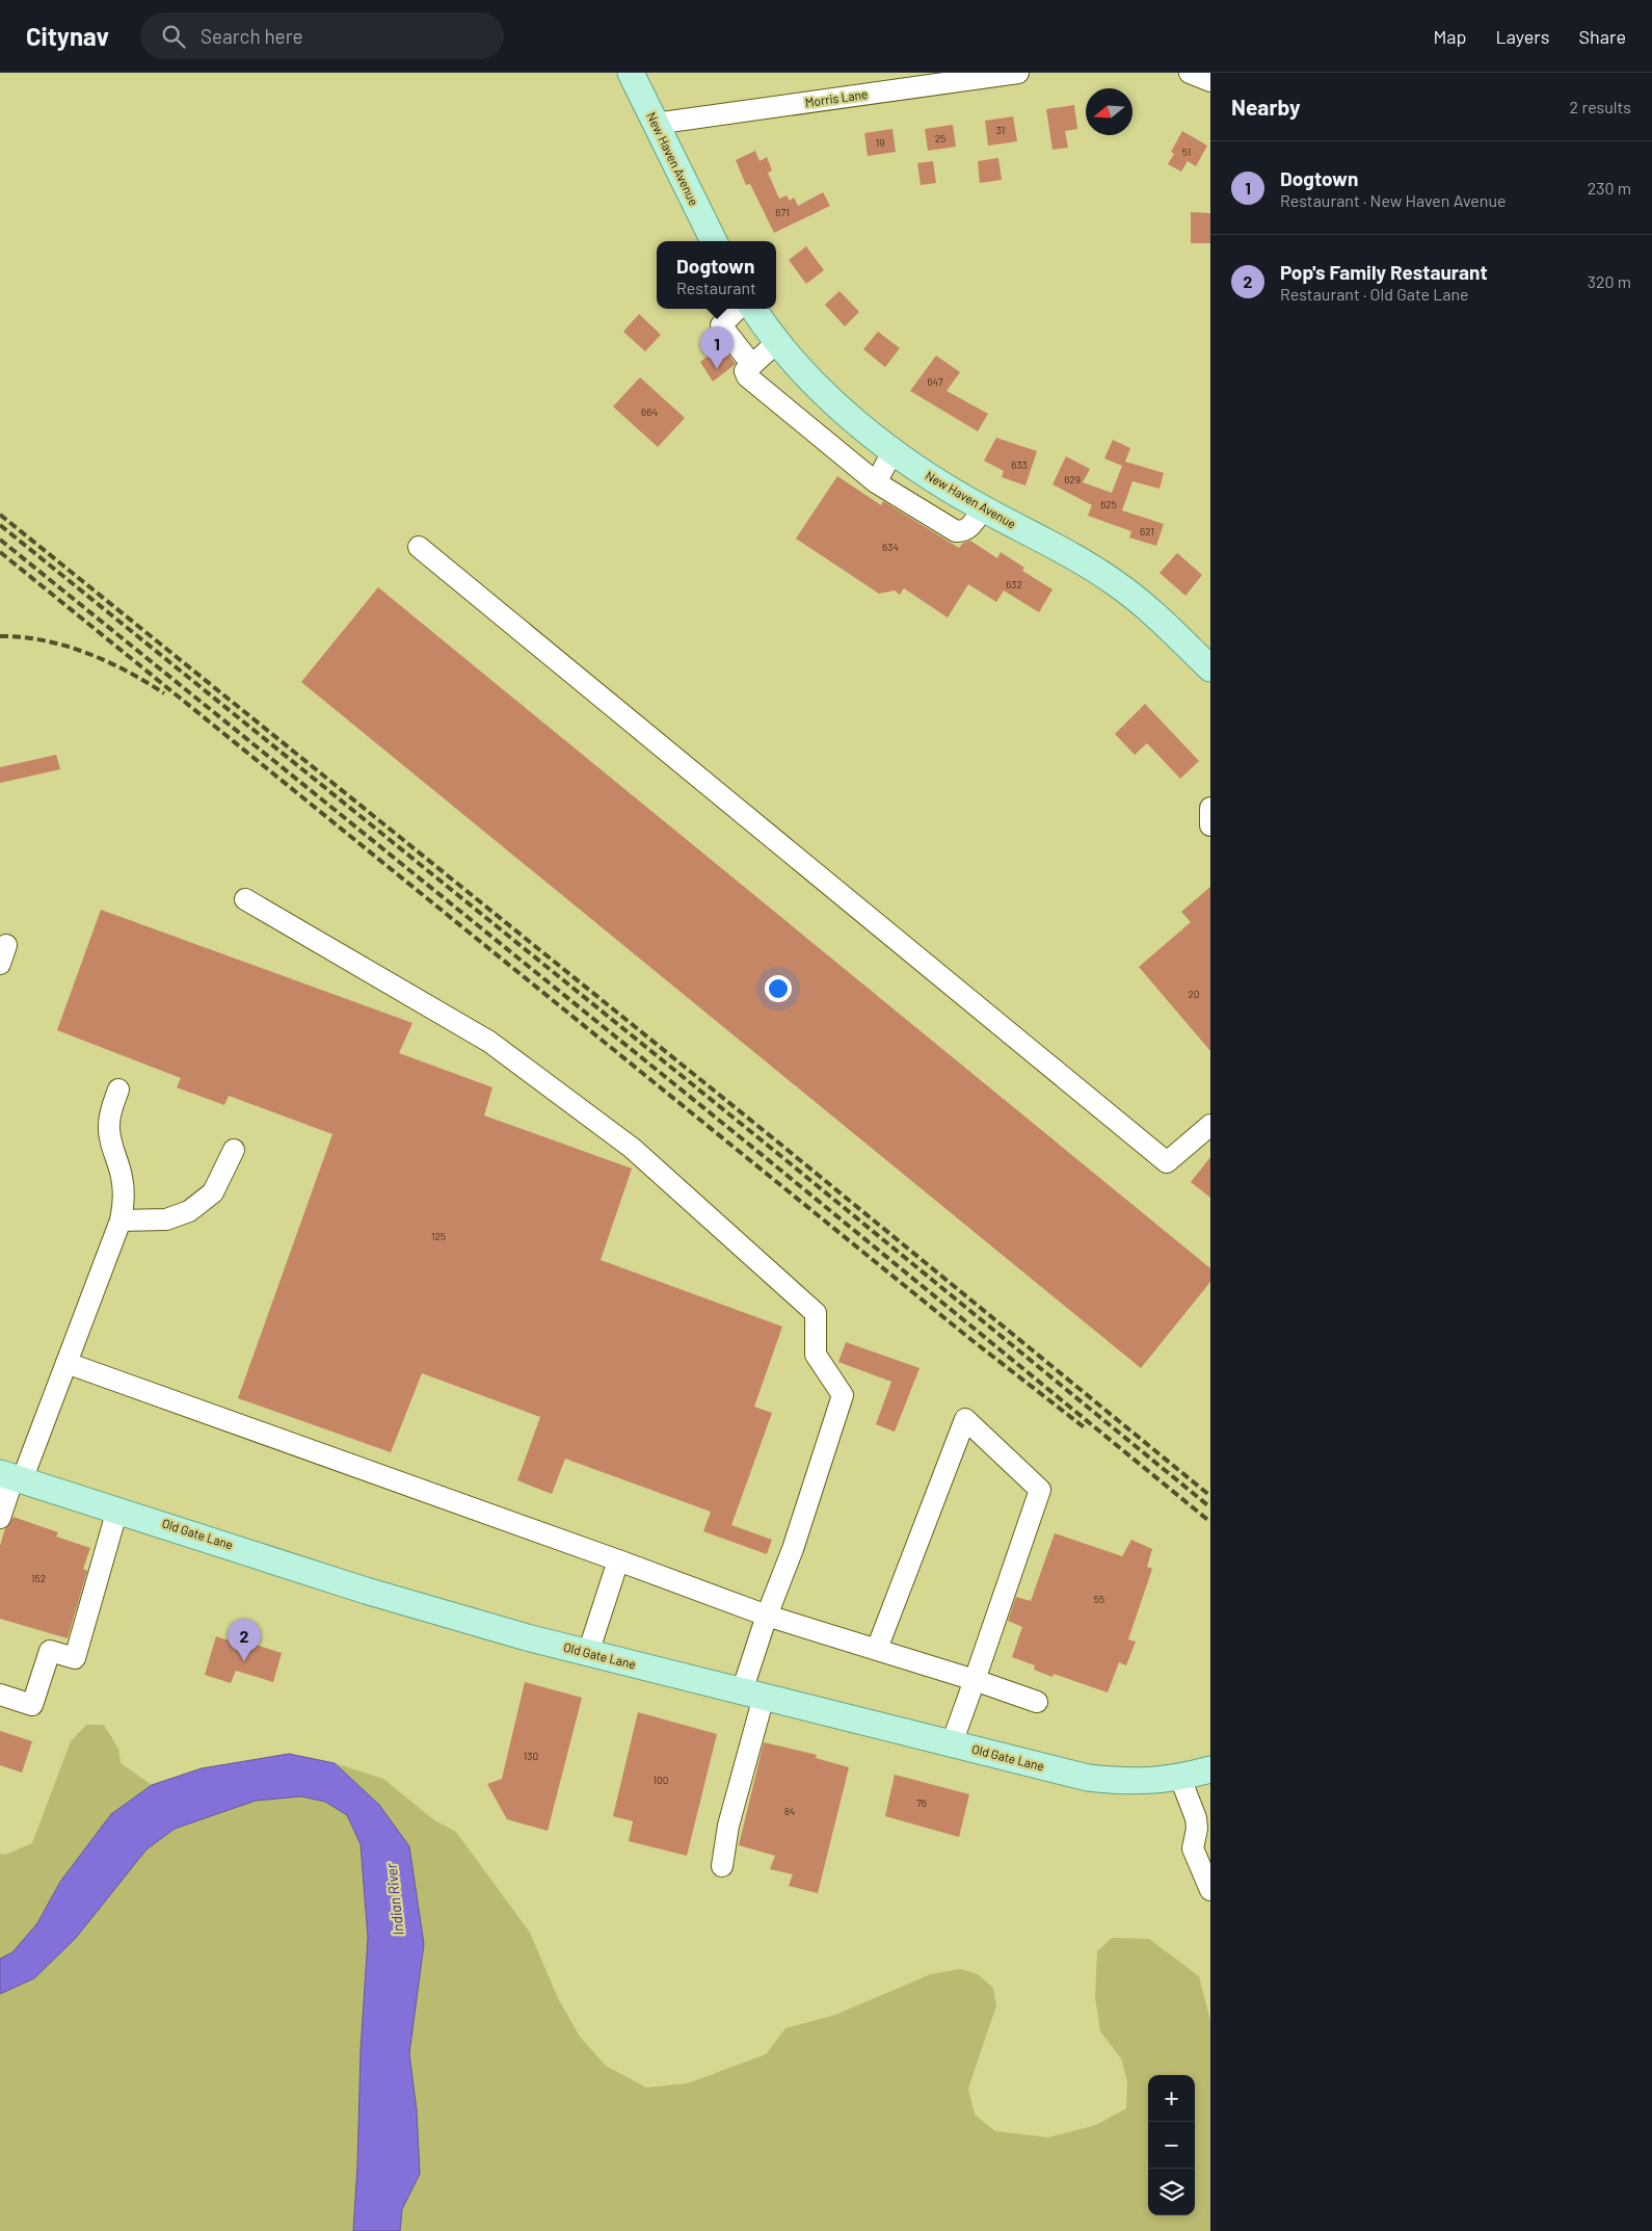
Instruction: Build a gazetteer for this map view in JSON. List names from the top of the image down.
{
  "streets": {
    "main road": ["New Haven Avenue", "Old Gate Lane"],
    "street": ["Morris Lane"]
  },
  "crossings": [
    ["Morris Lane", "New Haven Avenue"]
  ],
  "water": ["Indian River"],
  "house_numbers": [
    "31",
    "25",
    "19",
    "51",
    "671",
    "647",
    "664",
    "633",
    "629",
    "625",
    "621",
    "634",
    "632",
    "20",
    "125",
    "152",
    "55",
    "130",
    "100",
    "76",
    "84"
  ],
  "north": "left",
  "page": {
    "header": "Citynav",
    "search": "Search here",
    "nav": ["Map", "Layers", "Share"],
    "heading": ["Nearby", "2 results"],
    "list": [
      {
        "mark": "1",
        "name": "Dogtown",
        "note": "Restaurant · New Haven Avenue",
        "value": "230 m"
      },
      {
        "mark": "2",
        "name": "Pop's Family Restaurant",
        "note": "Restaurant · Old Gate Lane",
        "value": "320 m"
      }
    ],
    "popup": ["Dogtown", "Restaurant"],
    "pins": ["1", "2"],
    "map_buttons": ["+", "−"]
  }
}
